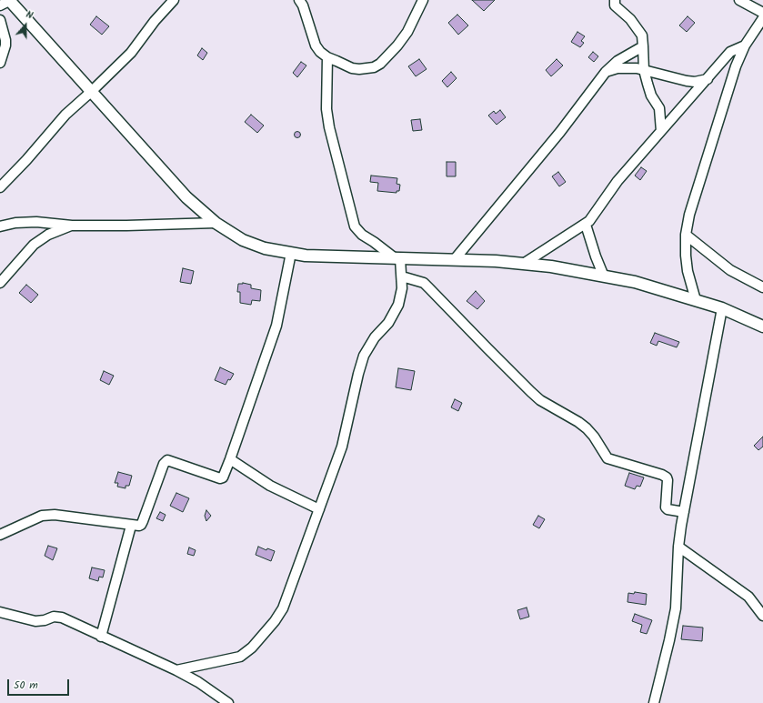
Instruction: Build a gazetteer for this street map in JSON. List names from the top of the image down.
{
  "scale_bar": "50 m",
  "north": "top"
}
